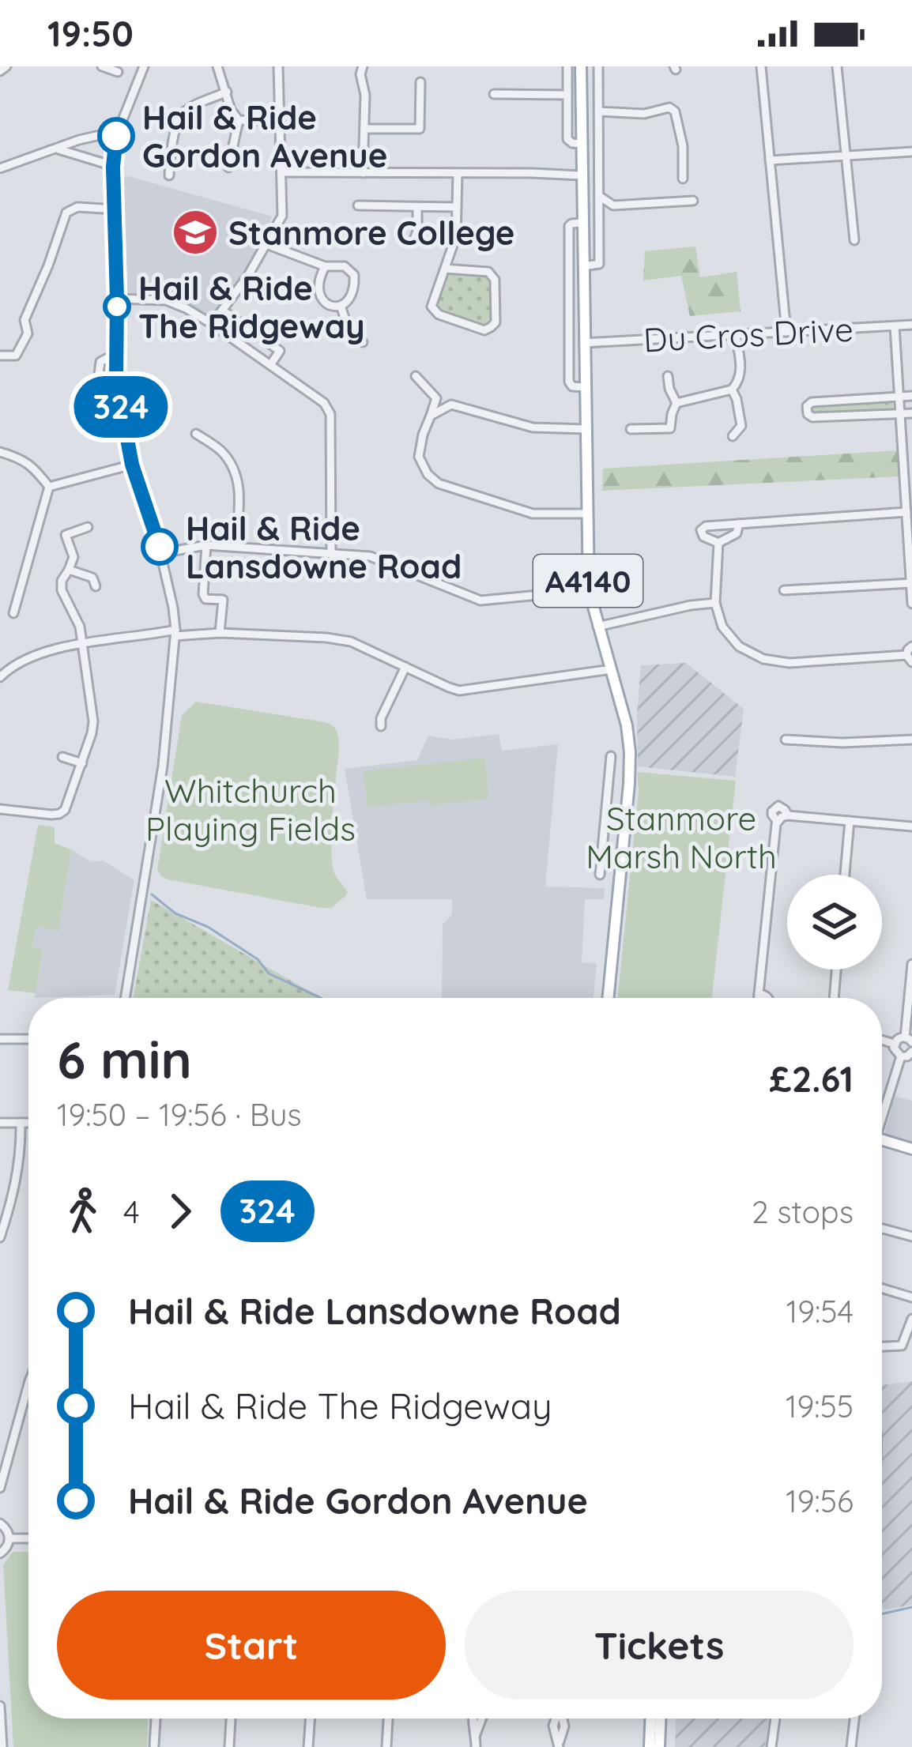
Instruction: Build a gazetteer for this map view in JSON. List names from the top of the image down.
{
  "streets": {
    "main road": ["A4140"],
    "street": ["Du Cros Drive"]
  },
  "crossings": [
    ["Du Cros Drive", "A4140"]
  ],
  "parks": ["Whitchurch Playing Fields", "Stanmore Marsh North"],
  "places": {
    "other": ["Hail & Ride Gordon Avenue", "Hail & Ride The Ridgeway", "Hail & Ride Lansdowne Road"],
    "school or university": ["Stanmore College"]
  },
  "lines": ["bus line 324"],
  "page": {
    "status": "19:50",
    "on_map": "324",
    "heading": ["6 min", "19:50 – 19:56 · Bus", "£2.61"],
    "legs": ["4", "324", "2 stops"],
    "list": [
      {
        "name": "Hail & Ride Lansdowne Road",
        "value": "19:54"
      },
      {
        "name": "Hail & Ride The Ridgeway",
        "value": "19:55"
      },
      {
        "name": "Hail & Ride Gordon Avenue",
        "value": "19:56"
      }
    ],
    "buttons": ["Start", "Tickets"]
  }
}
